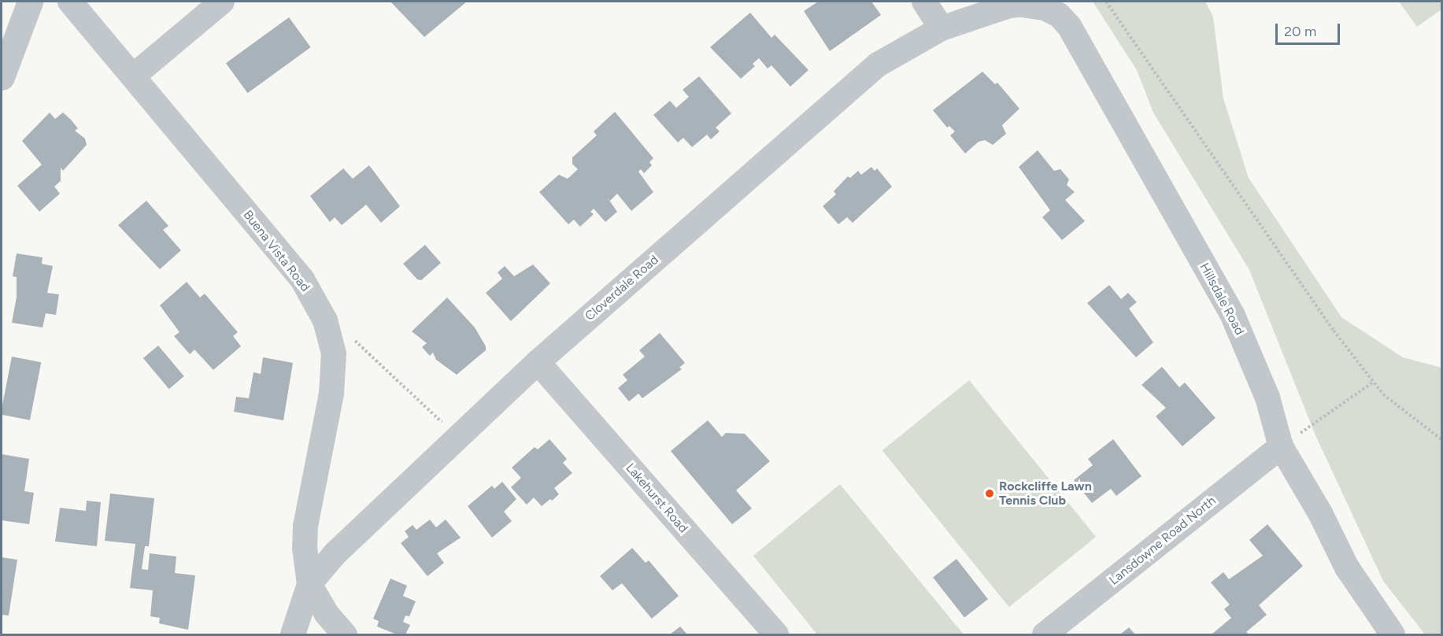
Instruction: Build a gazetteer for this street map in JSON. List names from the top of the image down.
{
  "streets": {
    "street": [
      "Buena Vista Road",
      "Cloverdale Road",
      "Hillsdale Road",
      "Lakehurst Road",
      "Lansdowne Road North"
    ]
  },
  "crossings": [
    ["Buena Vista Road", "Cloverdale Road"],
    ["Cloverdale Road", "Hillsdale Road"],
    ["Cloverdale Road", "Lakehurst Road"],
    ["Hillsdale Road", "Lansdowne Road North"]
  ],
  "places": ["Rockcliffe Lawn Tennis Club"],
  "scale_bar": "20 m"
}
